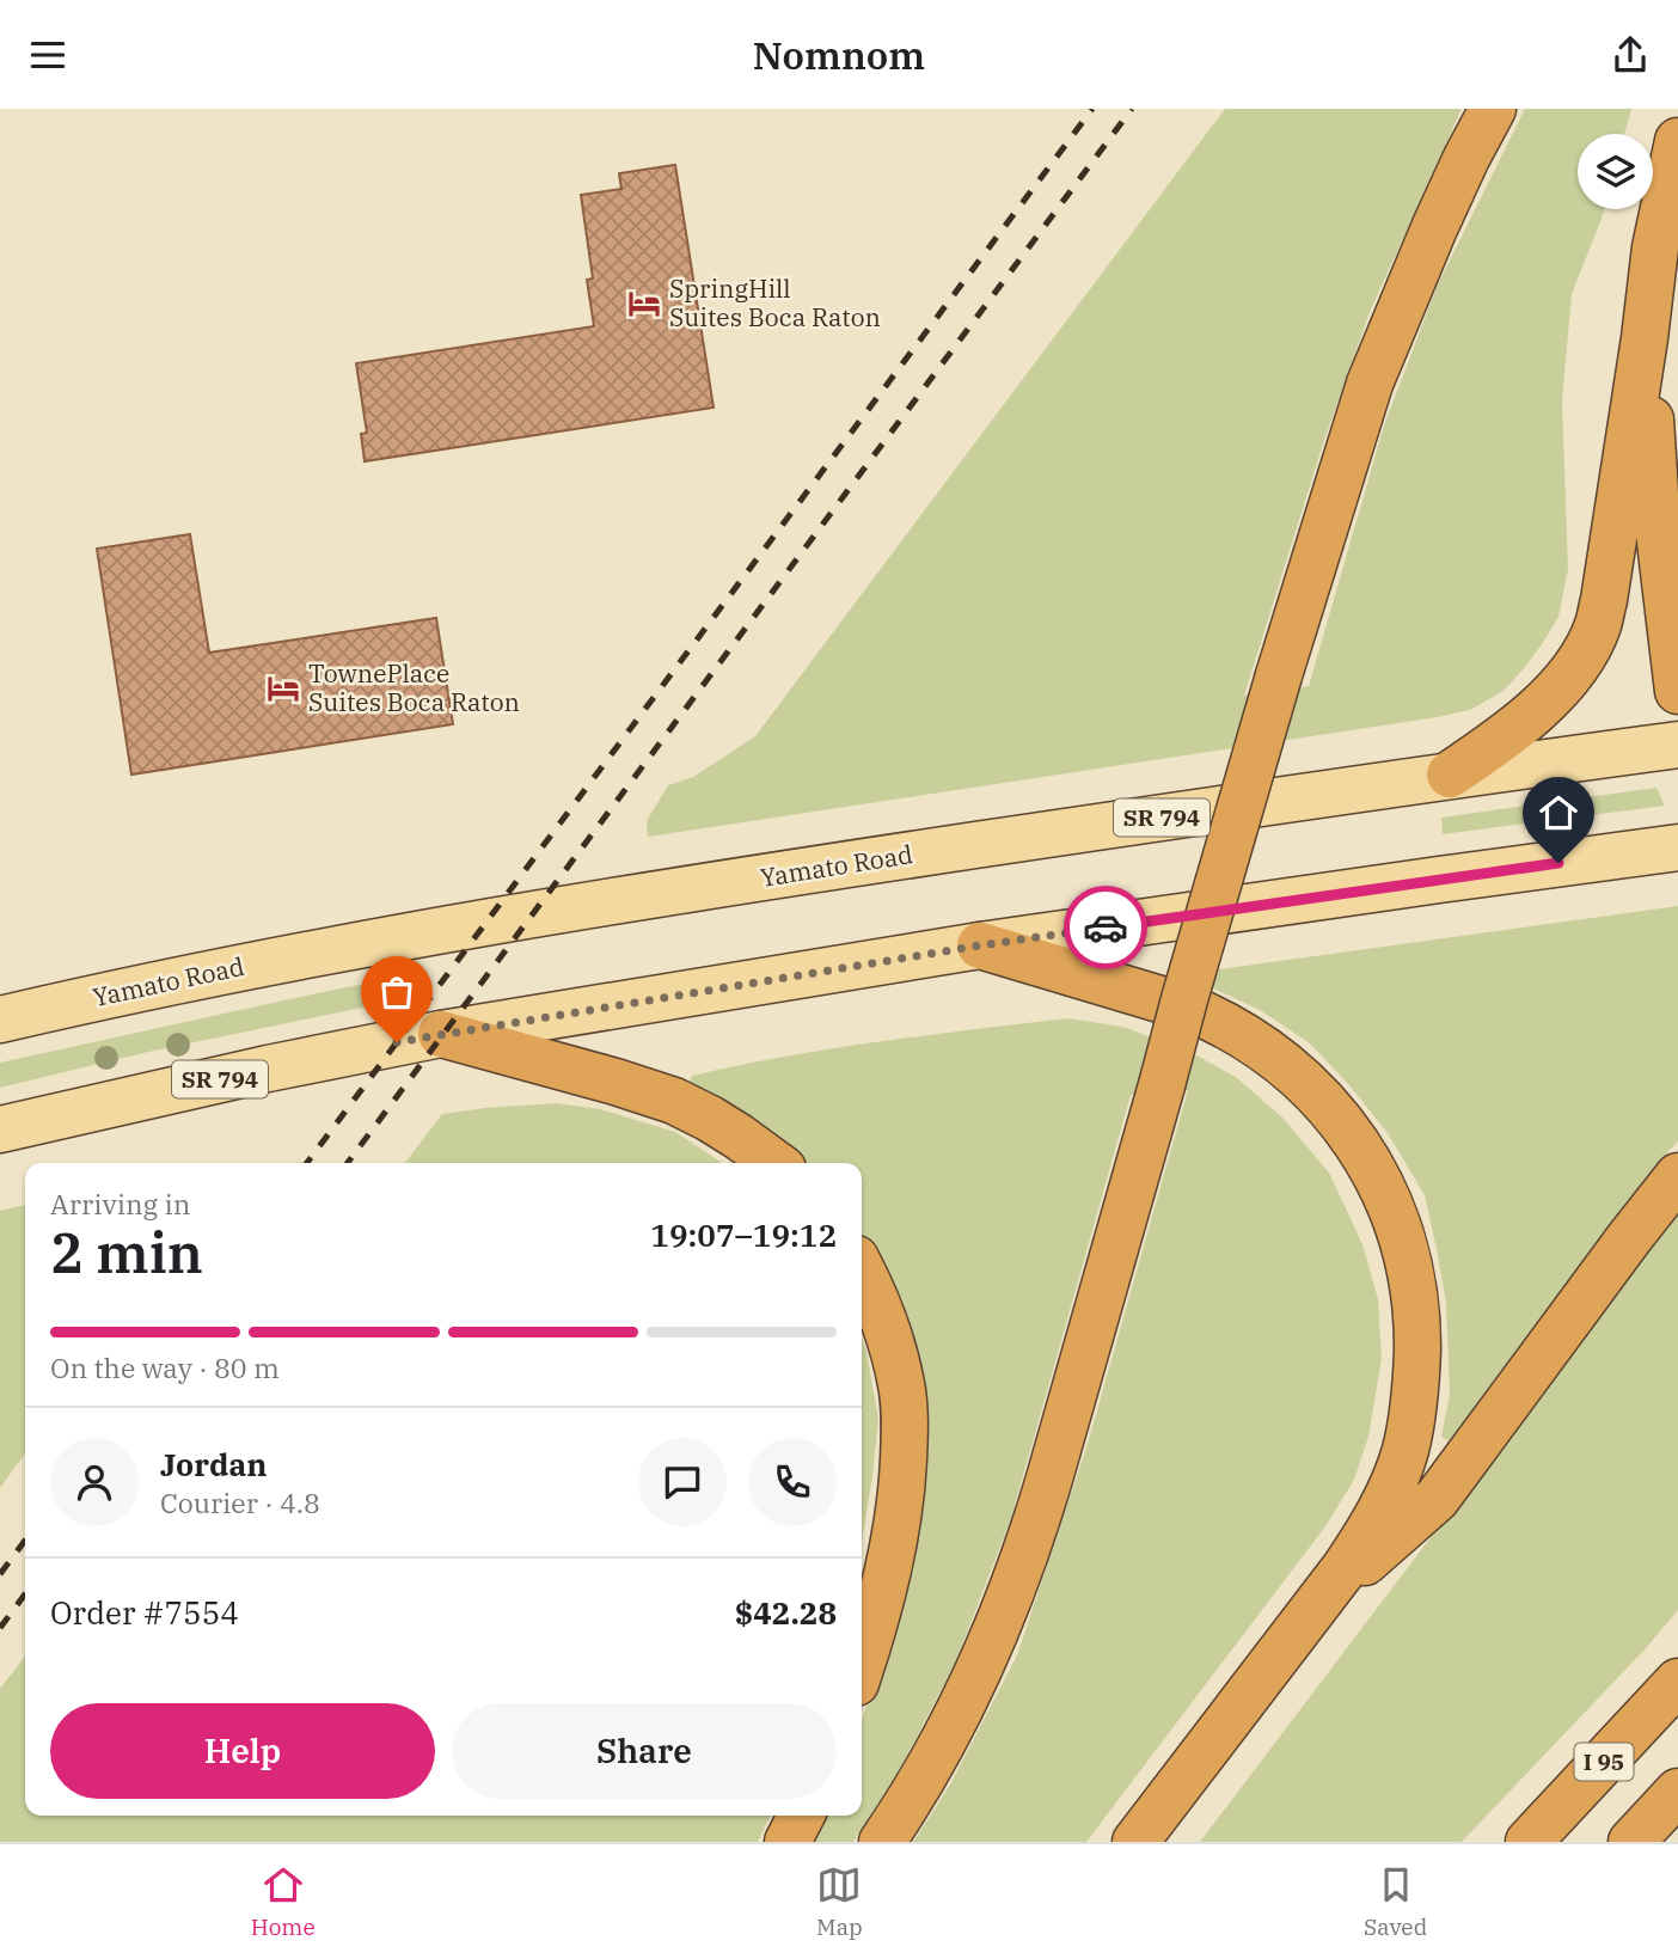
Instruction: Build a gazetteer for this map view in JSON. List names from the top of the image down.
{
  "streets": {
    "highway": ["I 95"],
    "main road": ["SR 794", "Yamato Road"]
  },
  "places": {
    "hotel": ["SpringHill Suites Boca Raton", "TownePlace Suites Boca Raton"]
  },
  "page": {
    "header": "Nomnom",
    "heading": ["2 min", "Arriving in", "19:07–19:12"],
    "panel": [
      "Jordan",
      "Courier · 4.8",
      "Order #7554",
      "$42.28"
    ],
    "bar": "On the way · 80 m",
    "buttons": ["Help", "Share"],
    "tabs": ["Home", "Map", "Saved"]
  }
}
